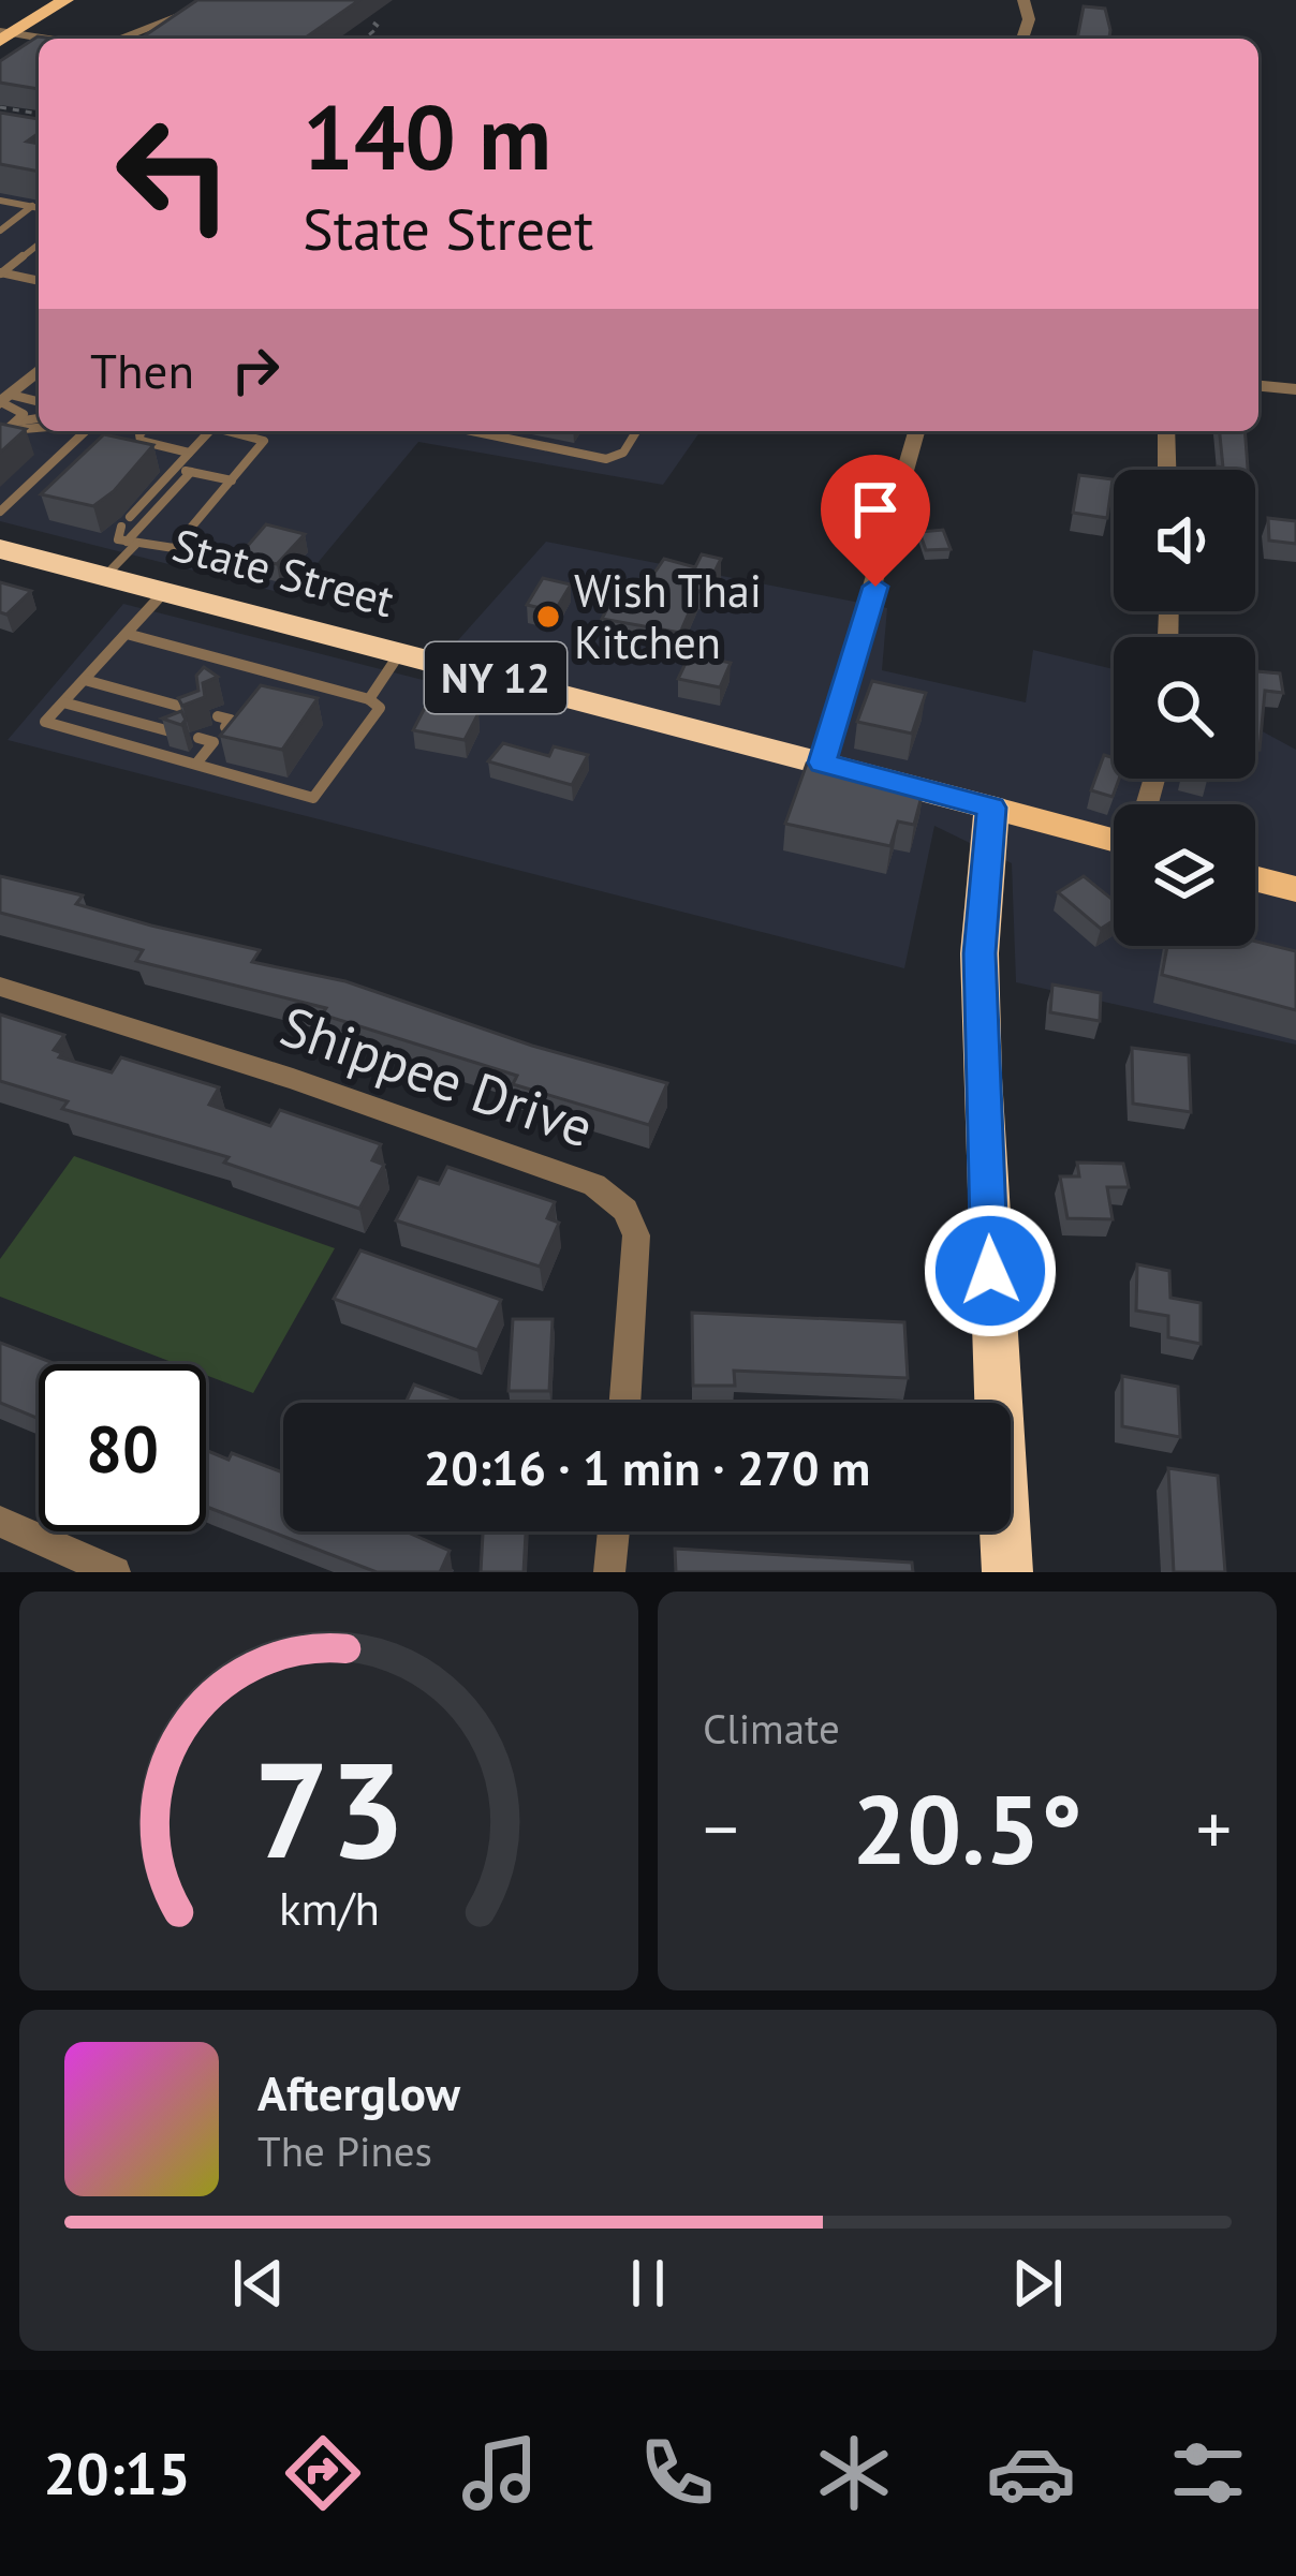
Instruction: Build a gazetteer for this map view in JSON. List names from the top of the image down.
{
  "streets": {
    "highway": ["State Street", "NY 12"],
    "street": ["Shippee Drive"]
  },
  "places": ["Wish Thai Kitchen"],
  "page": {
    "turn": ["140 m", "State Street"],
    "then": "Then",
    "limit": "80",
    "trip": "20:16 · 1 min · 270 m",
    "tile": "Climate",
    "heat": ["−", "20.5°", "+"],
    "song": ["Afterglow", "The Pines"],
    "tabs": "20:15",
    "gauge": ["73", "km/h"]
  }
}
